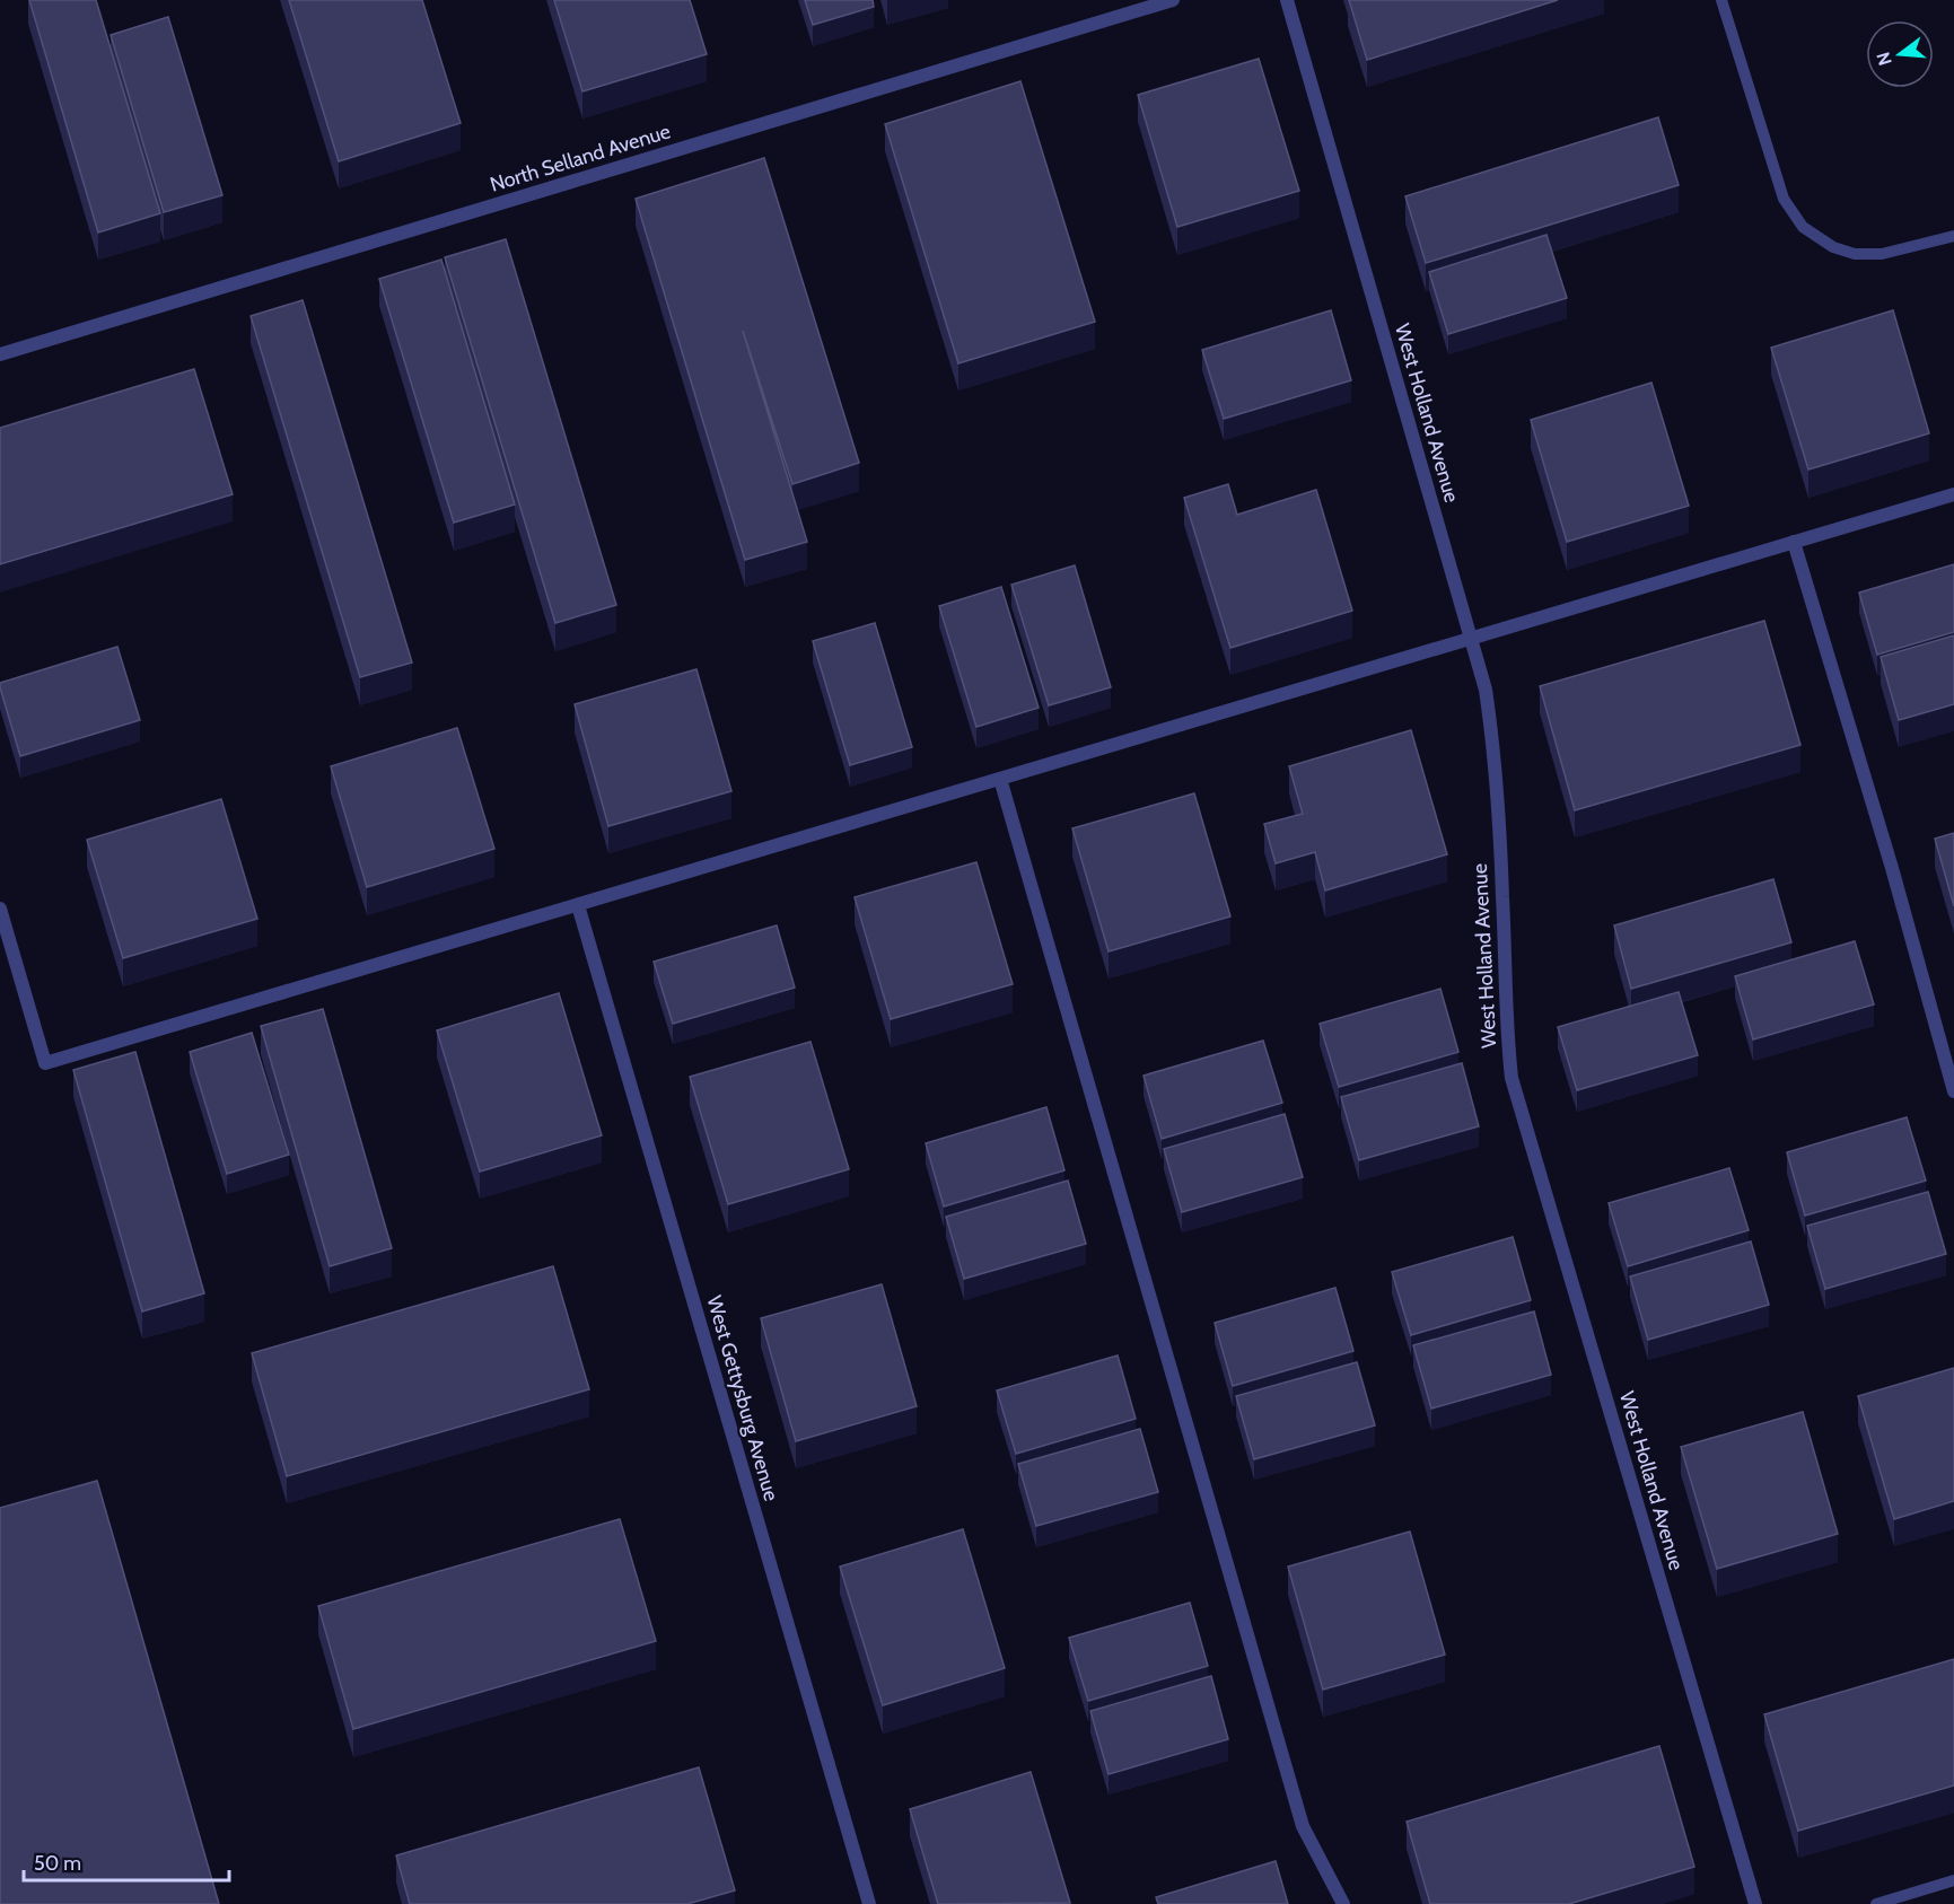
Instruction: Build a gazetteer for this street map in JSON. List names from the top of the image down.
{
  "streets": {
    "street": ["North Selland Avenue", "West Holland Avenue", "West Gettysburg Avenue"]
  },
  "scale_bar": "50 m",
  "north": "left"
}
